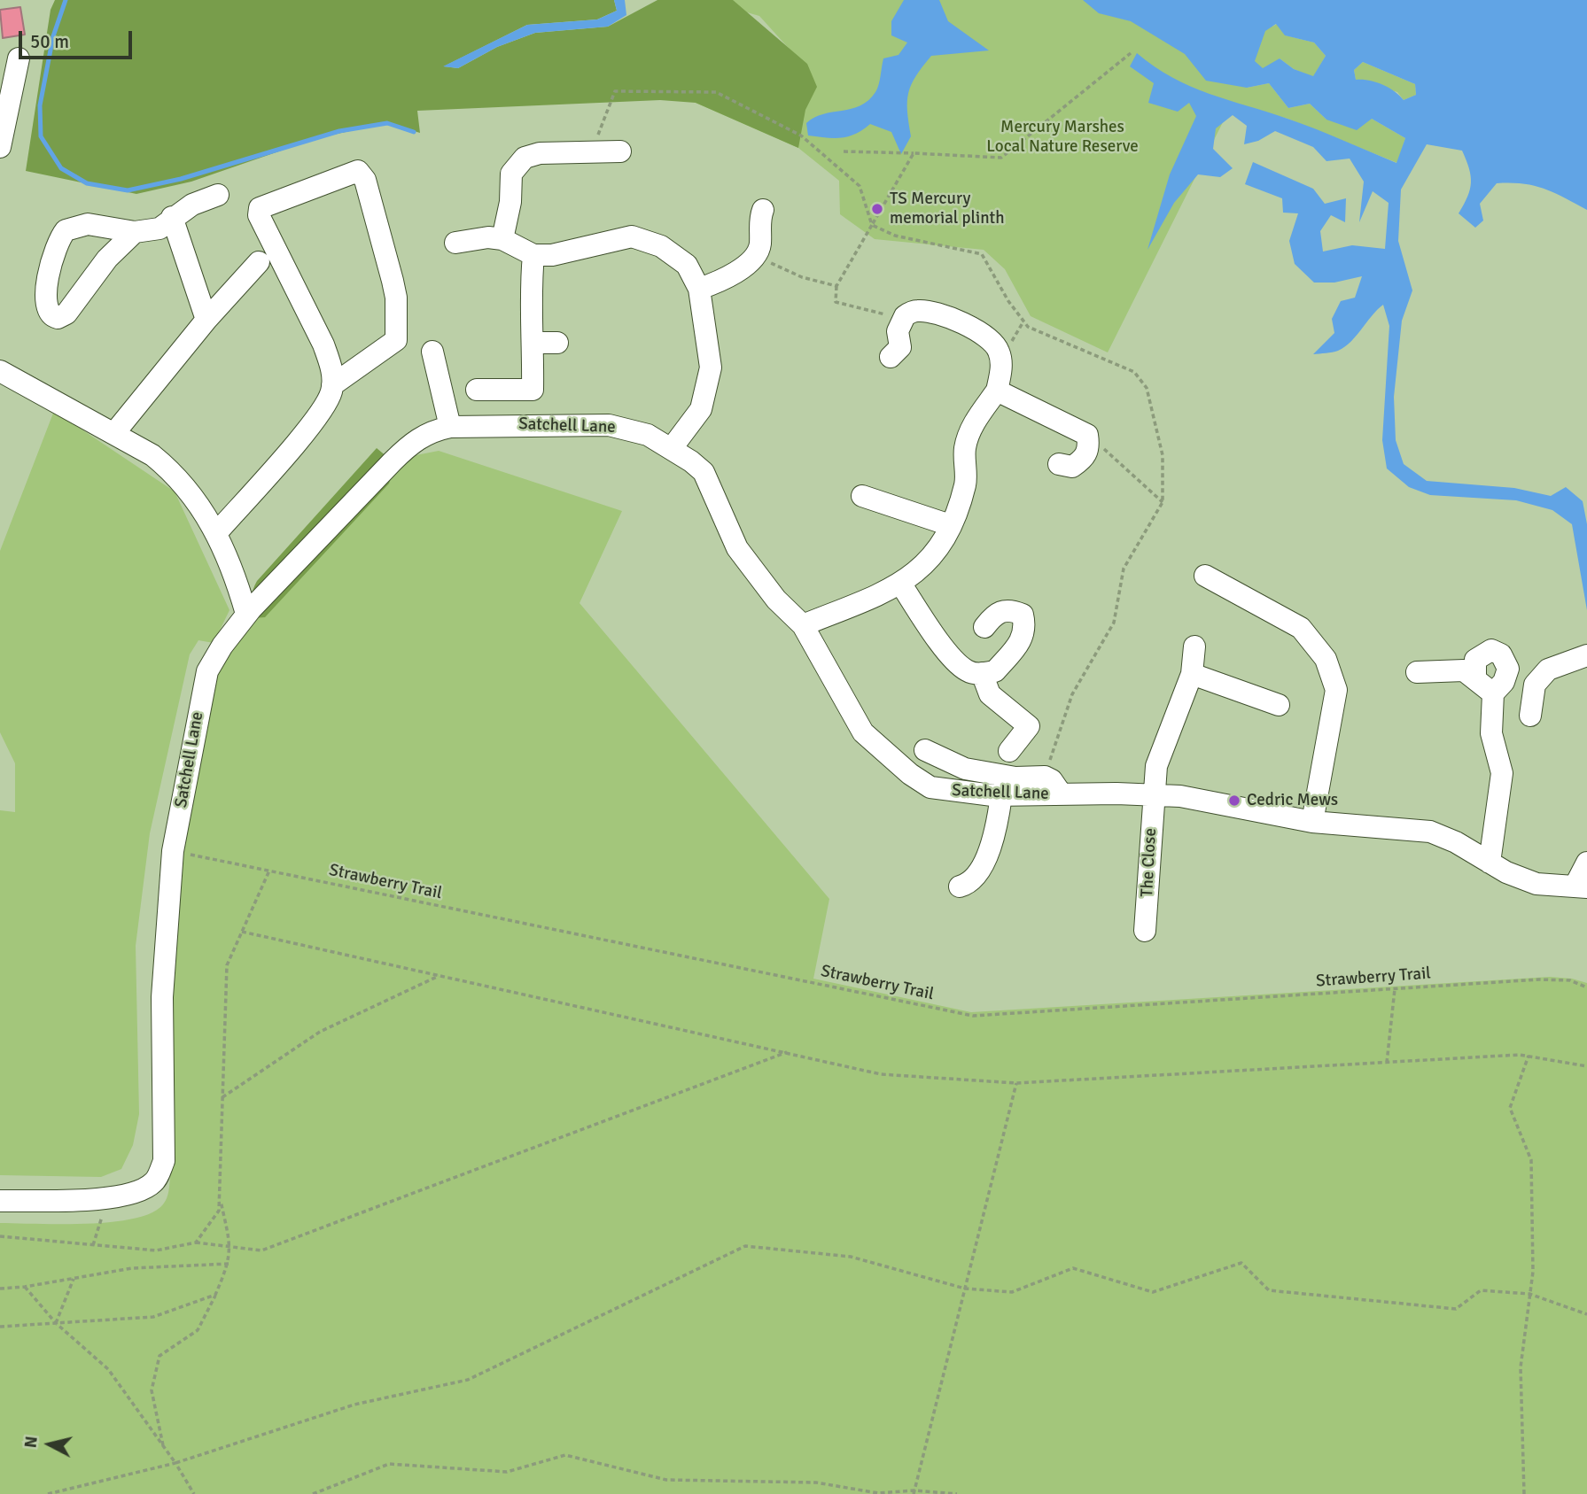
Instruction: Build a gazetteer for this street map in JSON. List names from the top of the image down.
{
  "streets": {
    "street": ["Satchell Lane", "The Close"],
    "path": ["Strawberry Trail"]
  },
  "crossings": [
    ["Satchell Lane", "The Close"],
    ["Satchell Lane", "Strawberry Trail"]
  ],
  "parks": ["Mercury Marshes Local Nature Reserve"],
  "places": ["TS Mercury memorial plinth", "Cedric Mews"],
  "scale_bar": "50 m",
  "north": "left"
}
